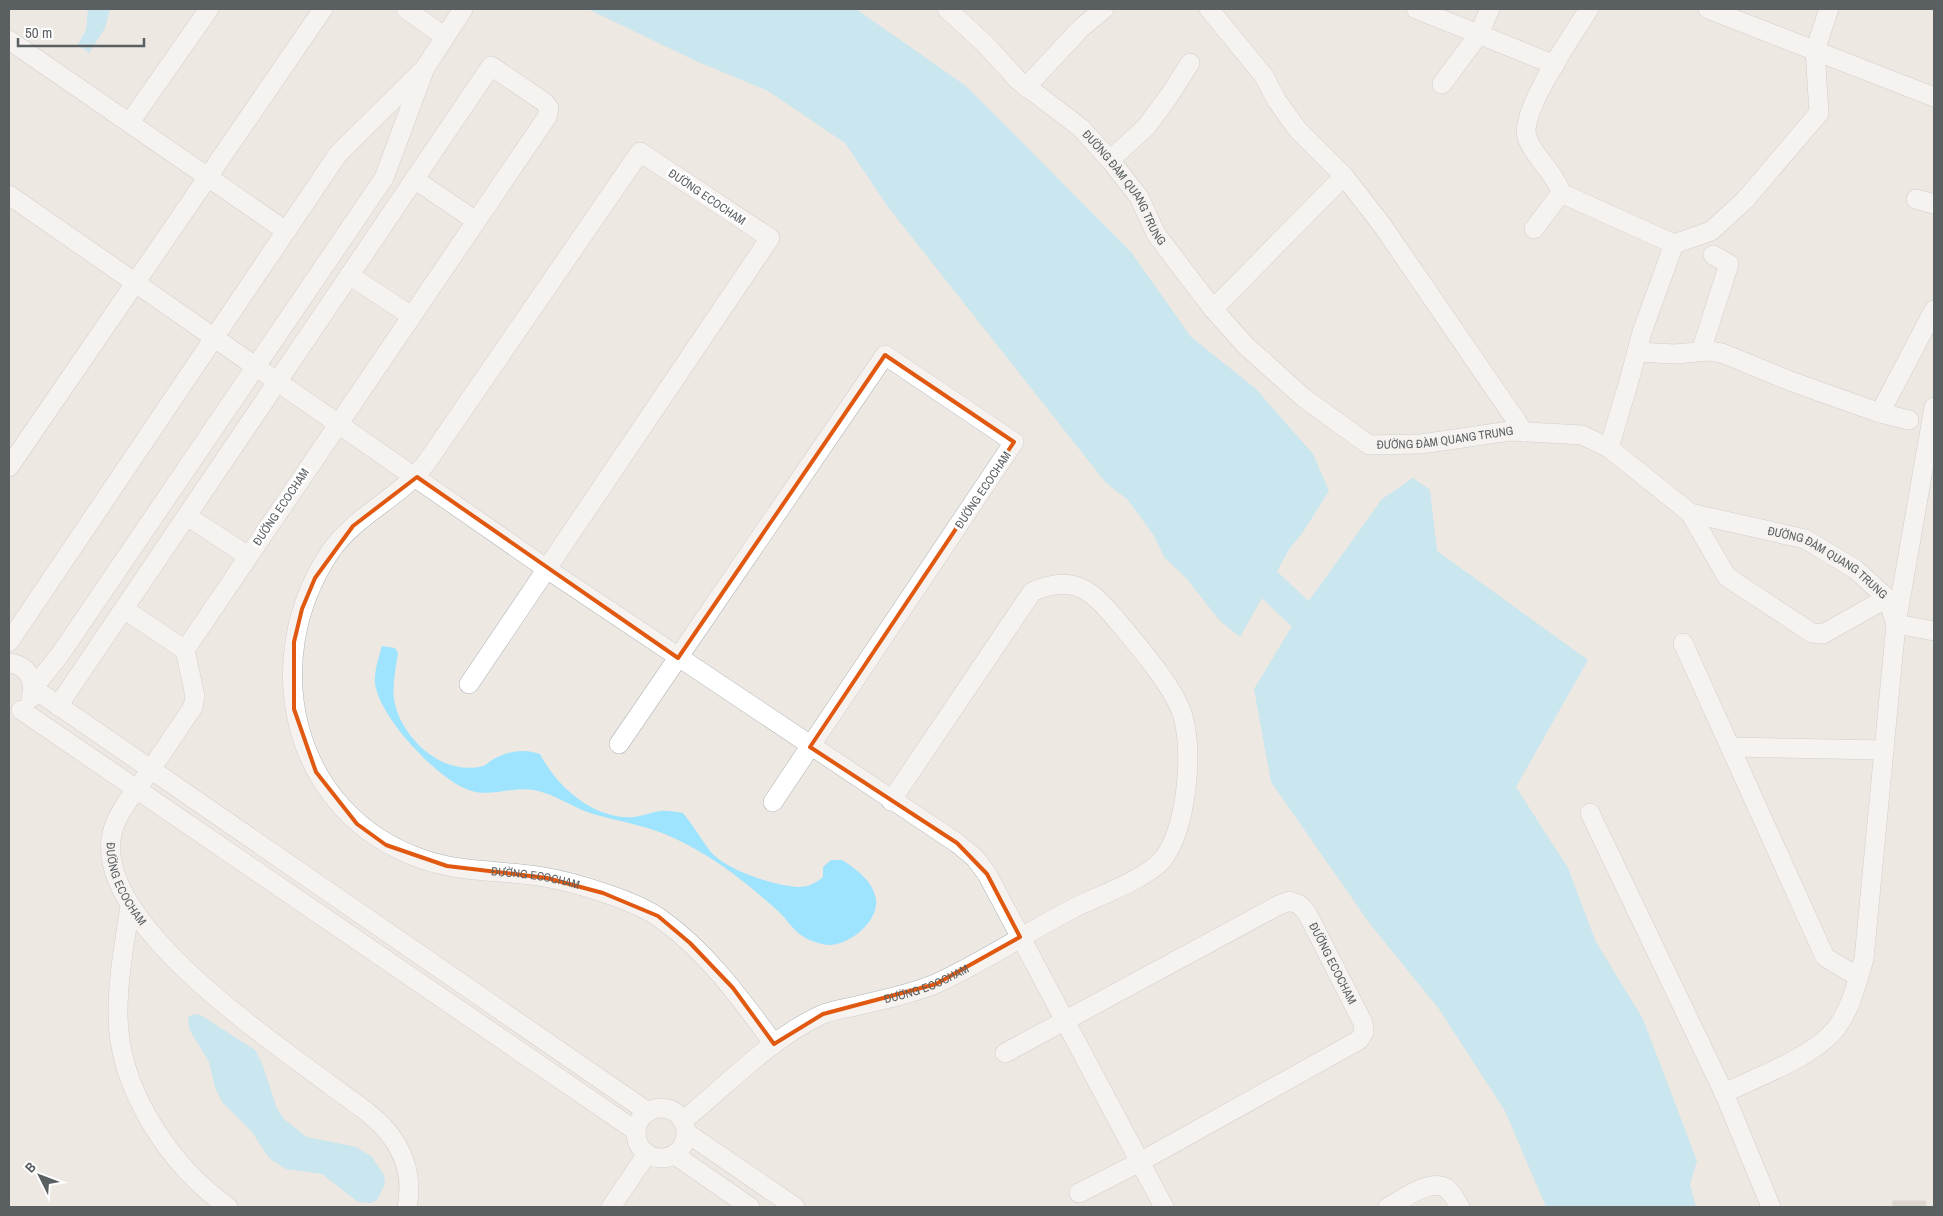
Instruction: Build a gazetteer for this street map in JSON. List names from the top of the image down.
{
  "streets": {
    "street": ["ĐƯỜNG ĐÀM QUANG TRUNG", "ĐƯỜNG ECOCHAM"]
  },
  "scale_bar": "50 m",
  "north": "top left"
}
